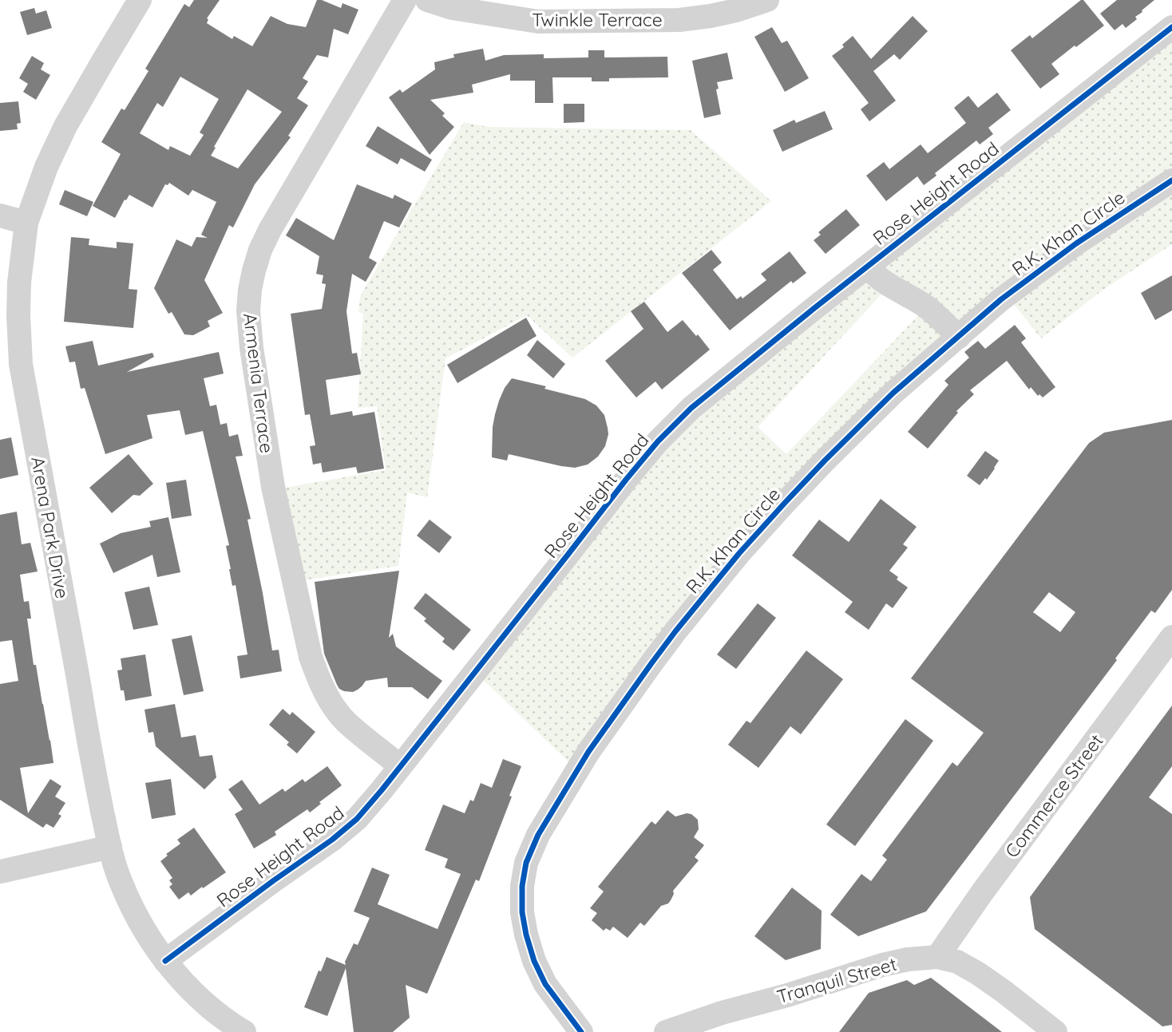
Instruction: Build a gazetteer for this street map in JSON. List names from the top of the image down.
{
  "streets": {
    "street": [
      "Twinkle Terrace",
      "Rose Height Road",
      "R.K. Khan Circle",
      "Armenia Terrace",
      "Arena Park Drive",
      "Commerce Street",
      "Tranquil Street"
    ]
  },
  "crossings": [
    ["Rose Height Road", "Armenia Terrace"],
    ["Rose Height Road", "Arena Park Drive"],
    ["Commerce Street", "Tranquil Street"]
  ]
}
